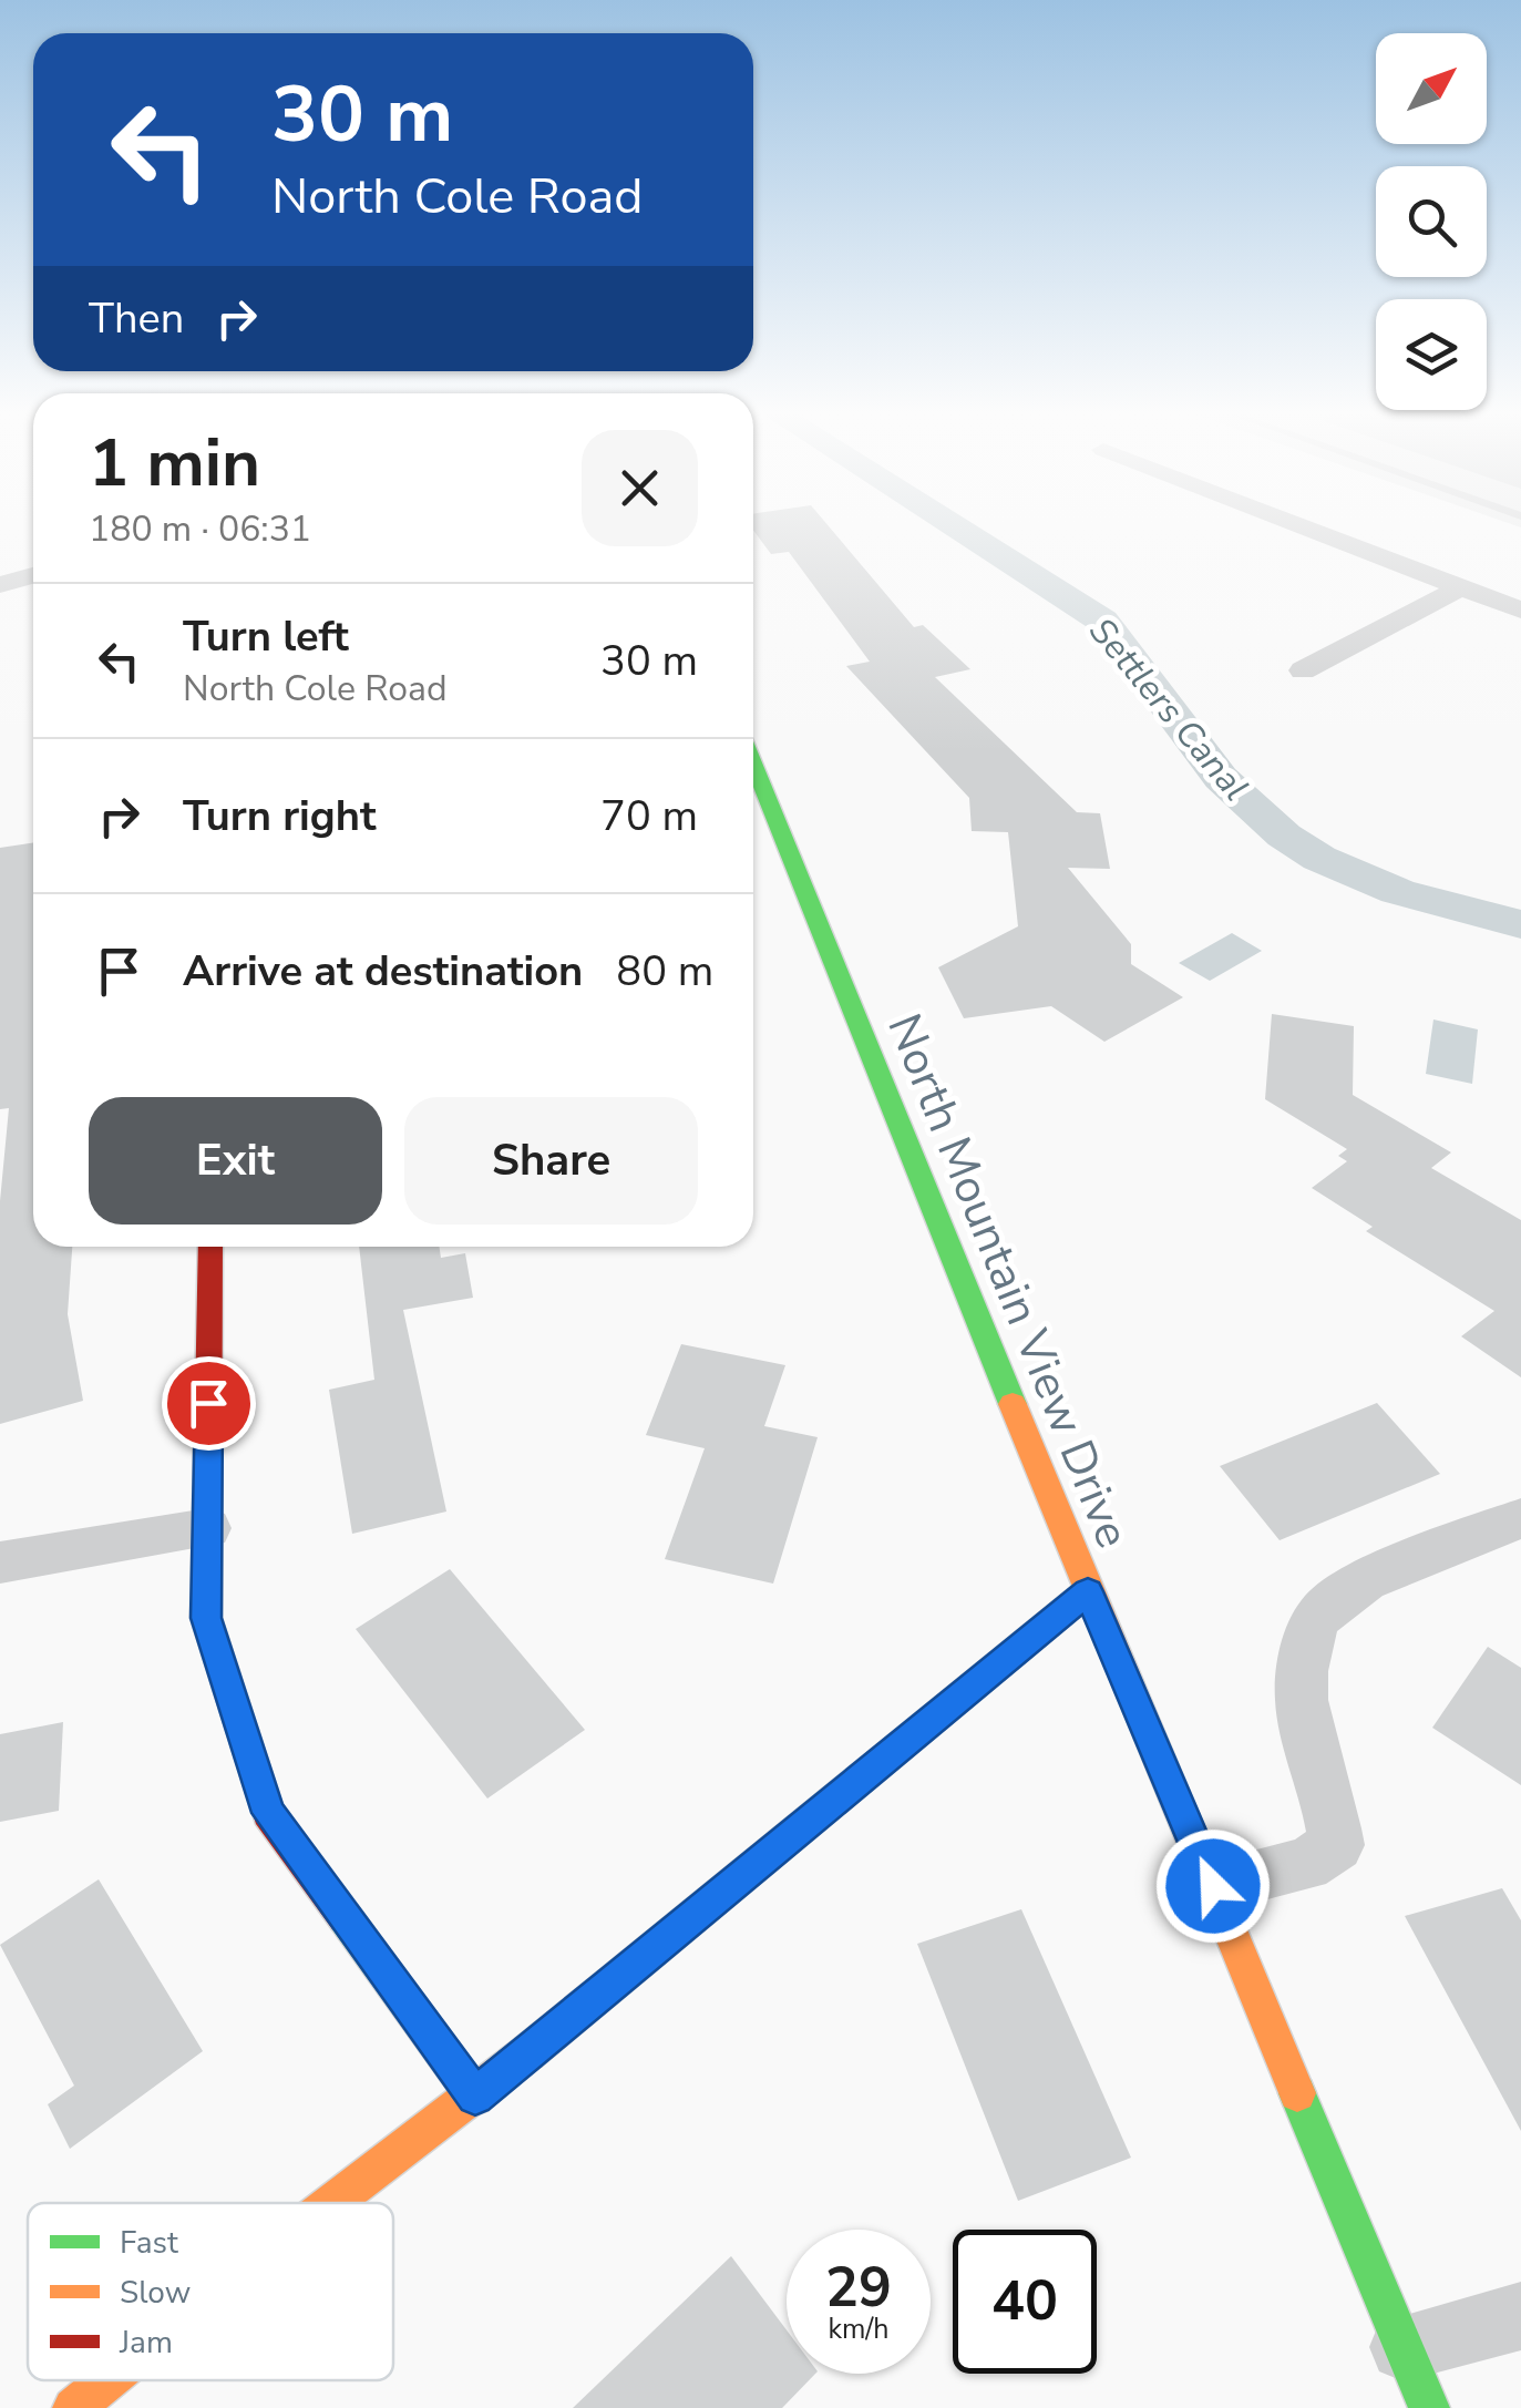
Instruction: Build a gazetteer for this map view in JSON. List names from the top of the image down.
{
  "streets": {
    "main road": ["North Mountain View Drive"]
  },
  "water": ["Settlers Canal"],
  "legend": ["Fast", "Slow", "Jam"],
  "north": "top right",
  "page": {
    "turn": ["30 m", "North Cole Road"],
    "then": "Then",
    "heading": ["1 min", "180 m · 06:31"],
    "list": [
      {
        "name": "Turn left",
        "note": "North Cole Road",
        "value": "30 m"
      },
      {
        "name": "Turn right",
        "value": "70 m"
      },
      {
        "name": "Arrive at destination",
        "value": "80 m"
      }
    ],
    "buttons": ["Exit", "Share"],
    "speed": "29 km/h",
    "limit": "40"
  }
}
